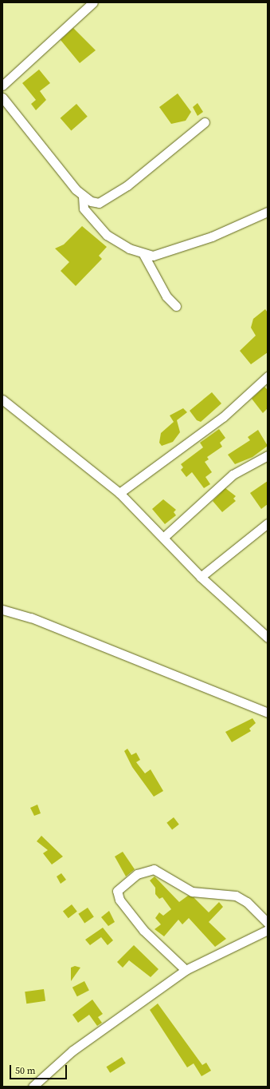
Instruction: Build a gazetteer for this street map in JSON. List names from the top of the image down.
{
  "scale_bar": "50 m"
}
